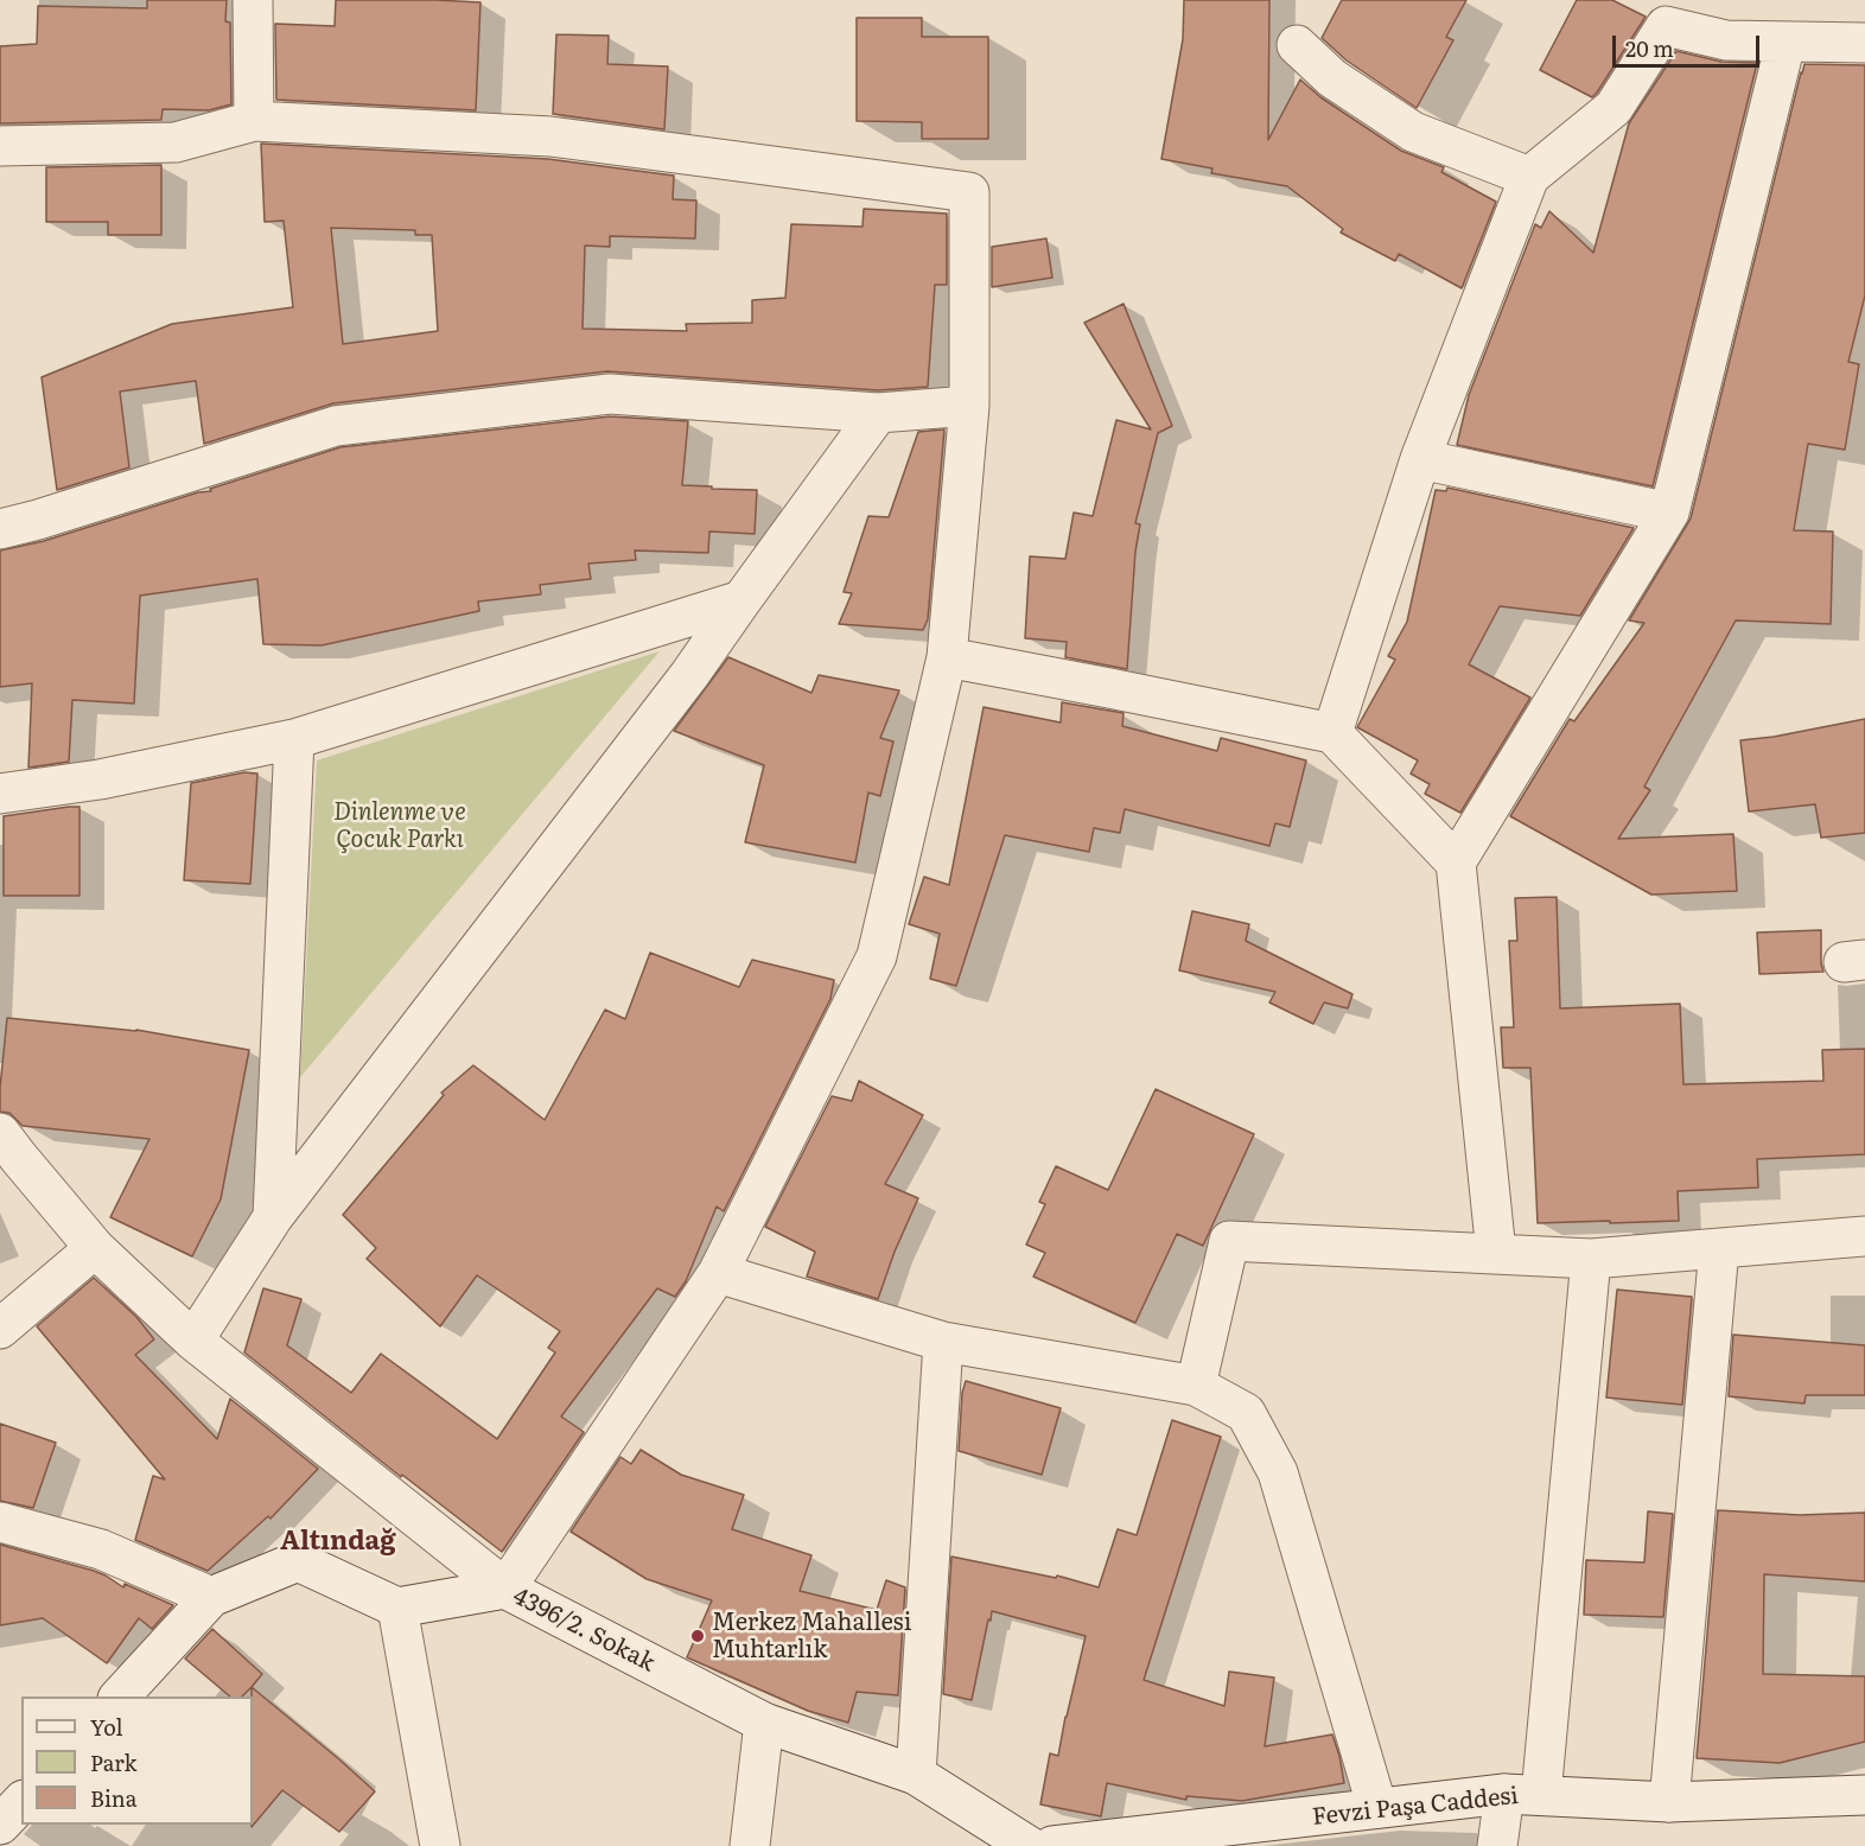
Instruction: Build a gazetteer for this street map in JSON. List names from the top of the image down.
{
  "streets": {
    "street": ["4396/2. Sokak", "Fevzi Paşa Caddesi"]
  },
  "districts": ["Altındağ"],
  "parks": ["Dinlenme ve Çocuk Parkı"],
  "places": ["Merkez Mahallesi Muhtarlık"],
  "legend": ["Yol", "Park", "Bina"],
  "scale_bar": "20 m"
}
